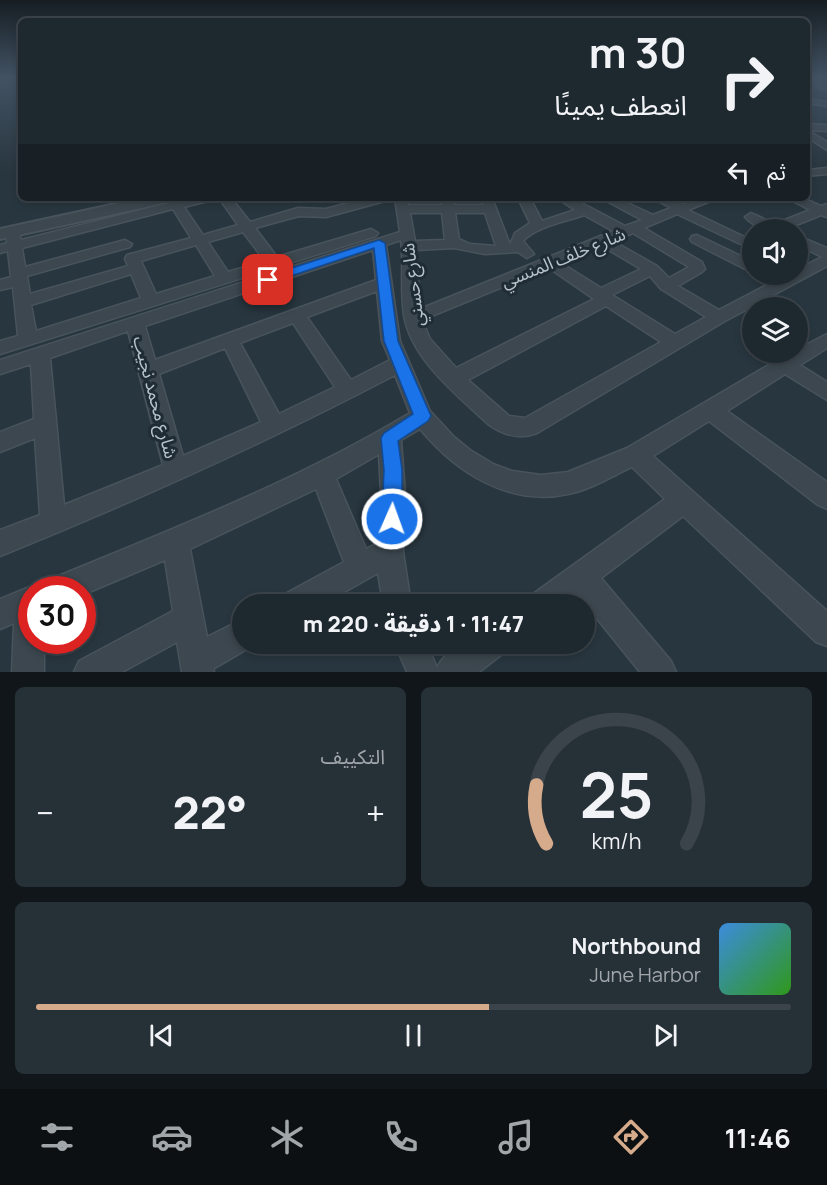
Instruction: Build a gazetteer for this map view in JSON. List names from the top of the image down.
{
  "streets": {
    "street": ["شارع خلف المنسي", "شارع حسني", "شارع محمد نجيب"]
  },
  "crossings": [
    ["شارع خلف المنسي", "شارع حسني"]
  ],
  "page": {
    "turn": ["30 m", "انعطف يمينًا"],
    "then": "ثم",
    "limit": "30",
    "trip": "11:47 · 1 دقيقة · 220 m",
    "tile": "التكييف",
    "heat": ["−", "22°", "+"],
    "song": ["Northbound", "June Harbor"],
    "tabs": "11:46",
    "gauge": ["25", "km/h"]
  }
}
